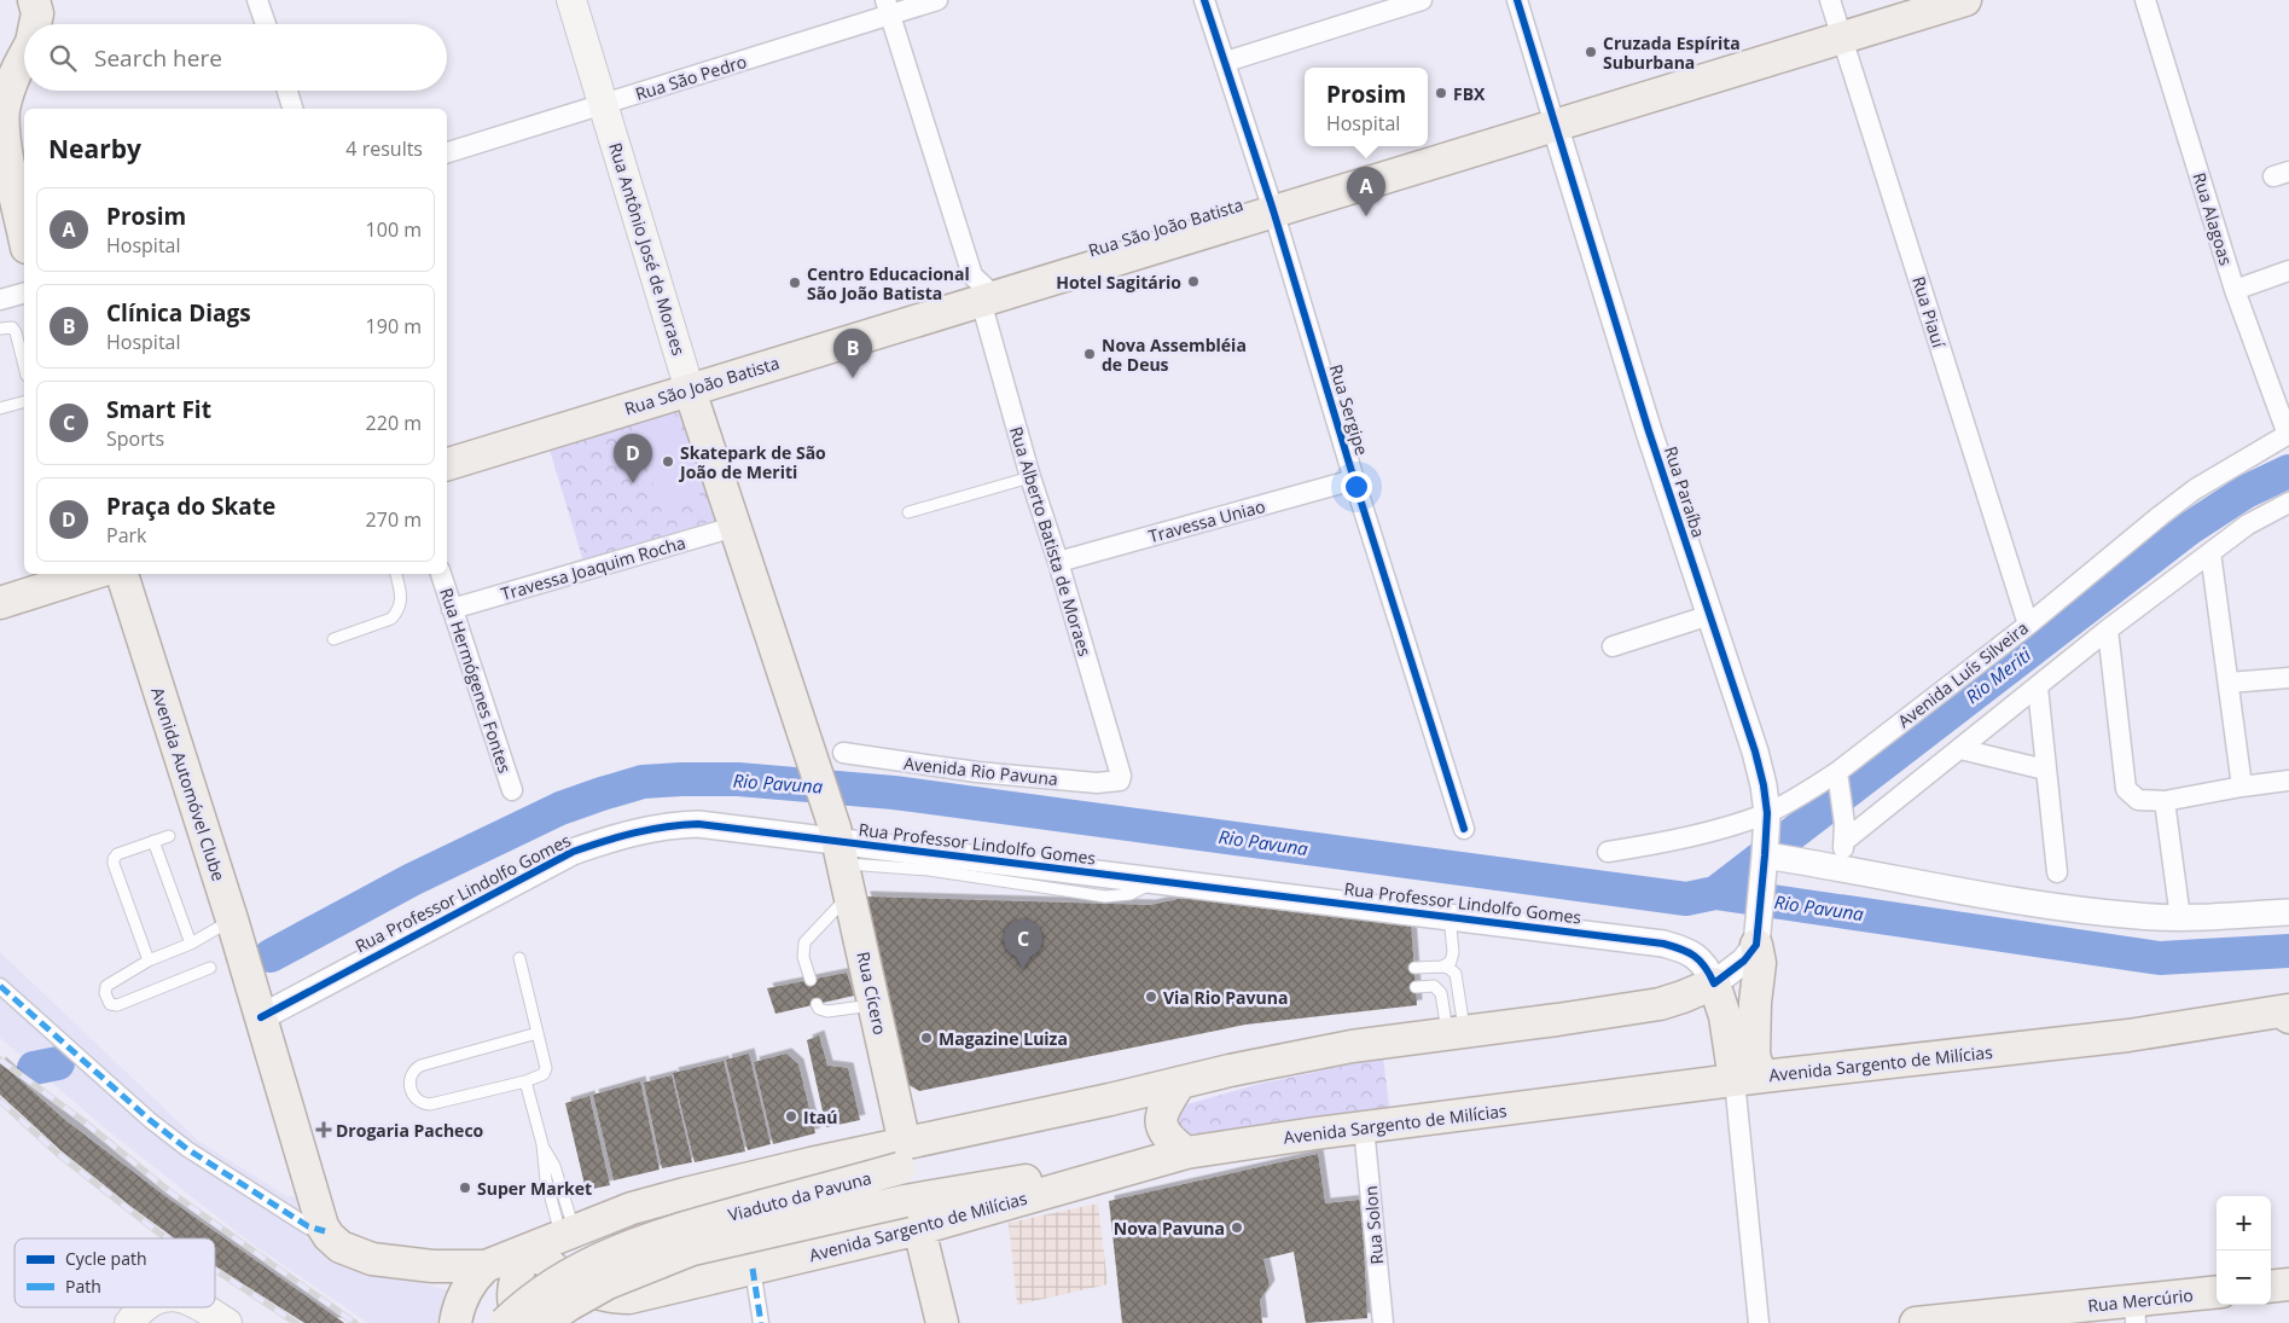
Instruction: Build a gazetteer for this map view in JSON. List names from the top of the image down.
{
  "streets": {
    "main road": [
      "Rua São João Batista",
      "Rua Antônio José de Moraes",
      "Avenida Automóvel Clube",
      "Rua Professor Lindolfo Gomes",
      "Rua Cícero",
      "Avenida Sargento de Milícias",
      "Viaduto da Pavuna",
      "Rua Mercúrio"
    ],
    "street": [
      "Rua São Pedro",
      "Rua Alagoas",
      "Rua Piauí",
      "Rua Sergipe",
      "Rua Paraíba",
      "Travessa Uniao",
      "Rua Alberto Batista de Moraes",
      "Travessa Joaquim Rocha",
      "Avenida Luís Silveira",
      "Rua Hermógenes Fontes",
      "Avenida Rio Pavuna",
      "Rua Solon"
    ]
  },
  "crossings": [
    ["Rua São Pedro", "Rua Antônio José de Moraes"],
    ["Rua São Pedro", "Rua Alberto Batista de Moraes"],
    ["Rua Alagoas", "Avenida Luís Silveira"],
    ["Rua São João Batista", "Rua Antônio José de Moraes"],
    ["Rua São João Batista", "Rua Piauí"],
    ["Rua São João Batista", "Rua Sergipe"],
    ["Rua São João Batista", "Rua Paraíba"],
    ["Rua São João Batista", "Rua Alberto Batista de Moraes"],
    ["Rua Antônio José de Moraes", "Travessa Joaquim Rocha"],
    ["Rua Antônio José de Moraes", "Rua Professor Lindolfo Gomes"],
    ["Rua Antônio José de Moraes", "Rua Cícero"],
    ["Rua Piauí", "Avenida Luís Silveira"],
    ["Rua Sergipe", "Travessa Uniao"],
    ["Rua Paraíba", "Avenida Luís Silveira"],
    ["Travessa Uniao", "Rua Alberto Batista de Moraes"],
    ["Rua Alberto Batista de Moraes", "Avenida Rio Pavuna"],
    ["Travessa Joaquim Rocha", "Rua Hermógenes Fontes"],
    ["Avenida Automóvel Clube", "Rua Professor Lindolfo Gomes"],
    ["Rua Professor Lindolfo Gomes", "Rua Cícero"],
    ["Rua Professor Lindolfo Gomes", "Avenida Sargento de Milícias"],
    ["Rua Cícero", "Viaduto da Pavuna"],
    ["Avenida Sargento de Milícias", "Viaduto da Pavuna"],
    ["Avenida Sargento de Milícias", "Rua Solon"]
  ],
  "water": ["Rio Meriti", "Rio Pavuna"],
  "places": {
    "other": [
      "Cruzada Espírita Suburbana",
      "FBX",
      "Hotel Sagitário",
      "Centro Educacional São João Batista",
      "Nova Assembléia de Deus",
      "Skatepark de São João de Meriti",
      "Via Rio Pavuna",
      "Magazine Luiza",
      "Itaú",
      "Super Market",
      "Nova Pavuna"
    ],
    "health": ["Drogaria Pacheco"]
  },
  "legend": ["Cycle path", "Path"],
  "page": {
    "search": "Search here",
    "popup": ["Prosim", "Hospital"],
    "heading": ["Nearby", "4 results"],
    "pins": [
      "A",
      "B",
      "D",
      "C"
    ],
    "list": [
      {
        "mark": "A",
        "name": "Prosim",
        "note": "Hospital",
        "value": "100 m"
      },
      {
        "mark": "B",
        "name": "Clínica Diags",
        "note": "Hospital",
        "value": "190 m"
      },
      {
        "mark": "C",
        "name": "Smart Fit",
        "note": "Sports",
        "value": "220 m"
      },
      {
        "mark": "D",
        "name": "Praça do Skate",
        "note": "Park",
        "value": "270 m"
      }
    ],
    "map_buttons": ["+", "−"]
  }
}
